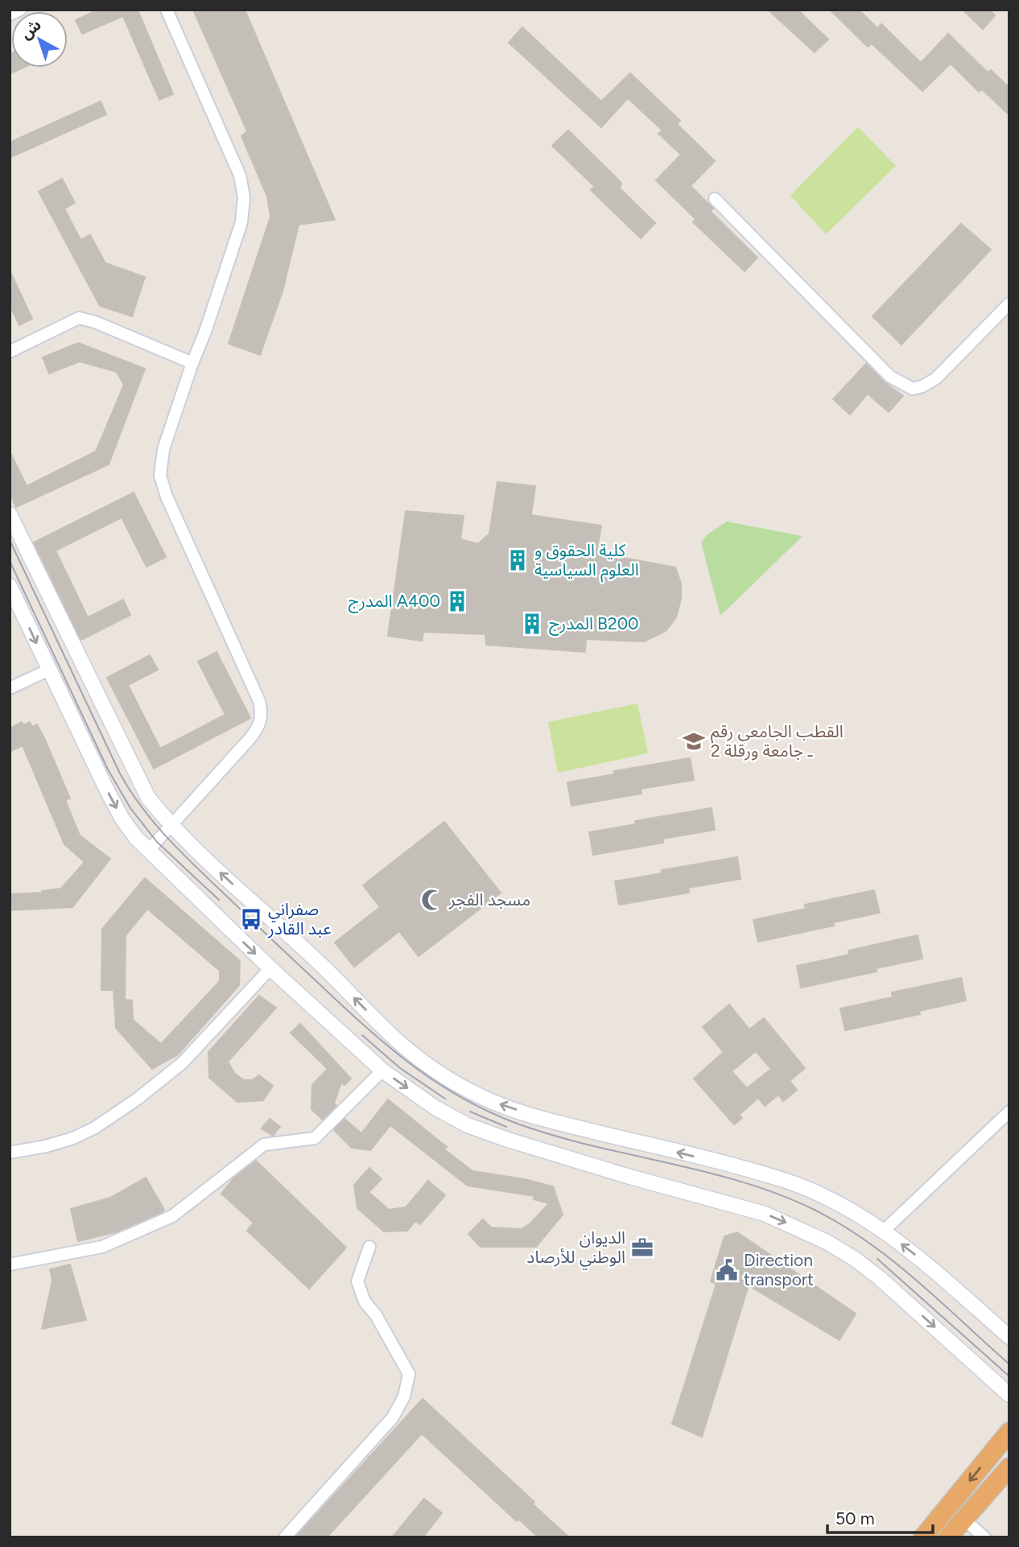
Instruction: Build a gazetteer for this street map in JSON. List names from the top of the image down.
{
  "places": {
    "building": ["كلية الحقوق و العلوم السياسية", "المدرج A400", "المدرج B200"],
    "school or university": ["القطب الجامعي رقم 2 ـ جامعة ورقلة"],
    "mosque": ["مسجد الفجر"],
    "bus stop": ["صفراني عبد القادر"],
    "office": ["الديوان الوطني للأرصاد"],
    "public building": ["Direction transport"]
  },
  "scale_bar": "50 m",
  "north": "top left"
}
